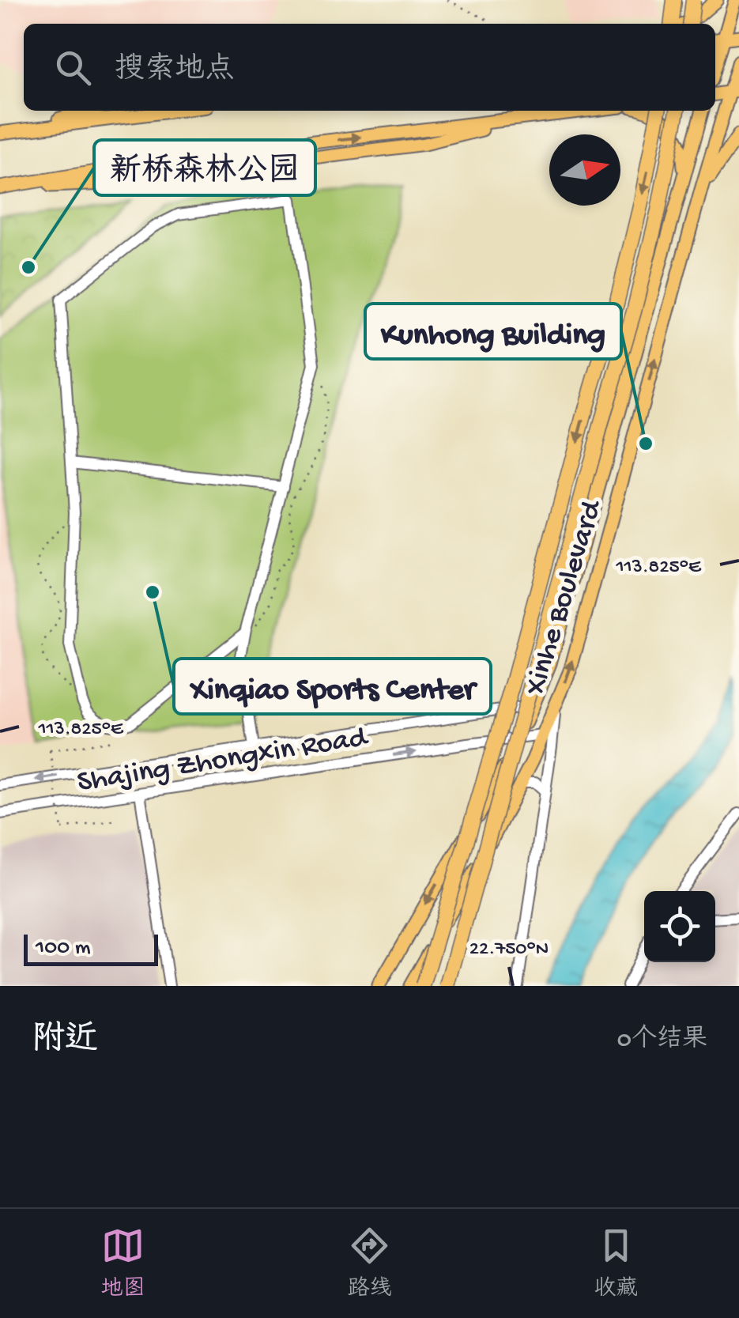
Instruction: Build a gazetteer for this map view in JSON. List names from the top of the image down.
{
  "streets": {
    "main road": ["Xinhe Boulevard"],
    "street": ["Shajing Zhongxin Road"]
  },
  "crossings": [
    ["Xinhe Boulevard", "Shajing Zhongxin Road"]
  ],
  "places": ["新桥森林公园", "Kunhong Building", "Xinqiao Sports Center"],
  "scale_bar": "100 m",
  "north": "right",
  "page": {
    "search": "搜索地点",
    "scale": "100 m",
    "heading": ["附近", "0个结果"],
    "nav": ["地图", "路线", "收藏"]
  },
  "coordinates": ["113.825°E", "22.750°N"]
}
